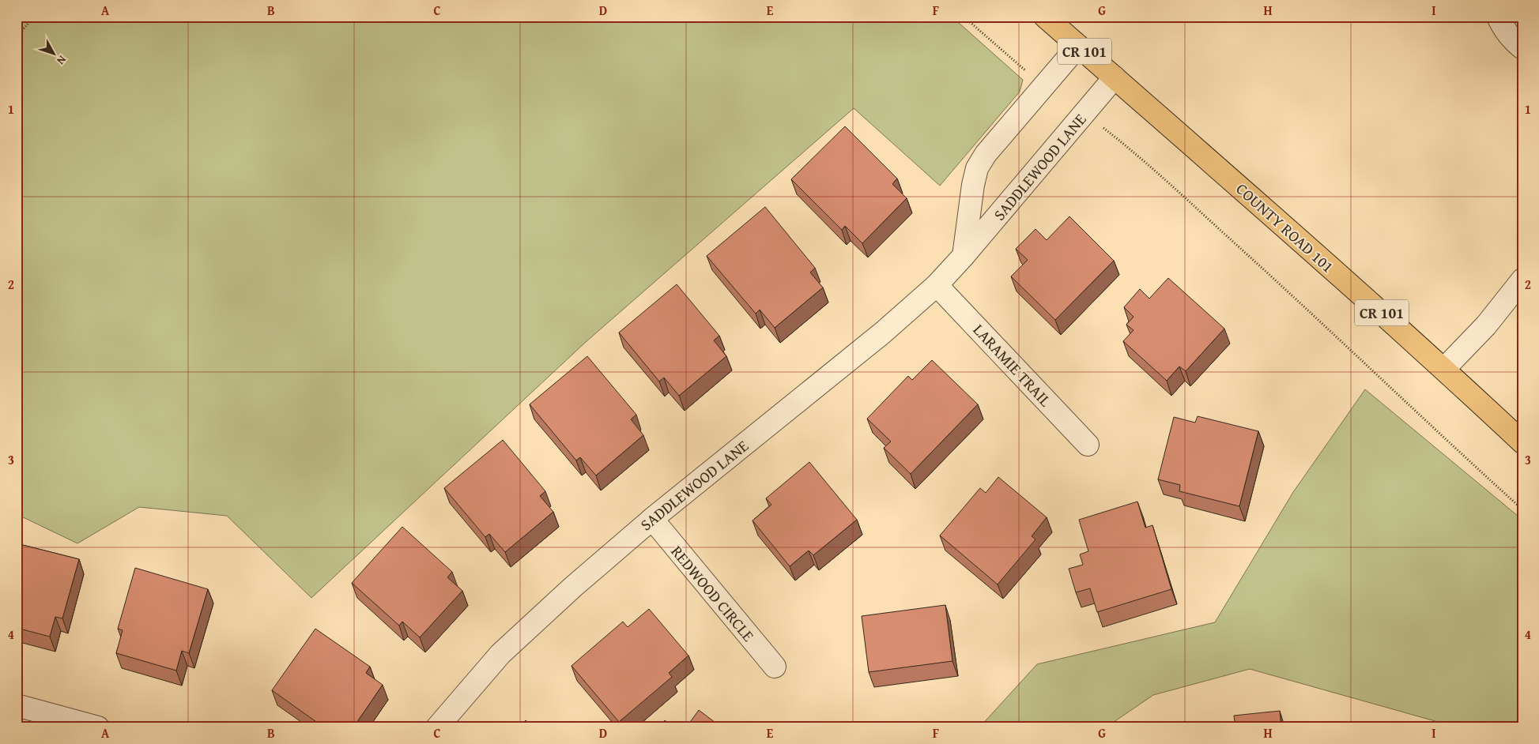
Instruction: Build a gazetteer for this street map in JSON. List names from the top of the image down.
{
  "streets": {
    "main road": ["CR 101", "COUNTY ROAD 101"],
    "street": ["SADDLEWOOD LANE", "LARAMIE TRAIL", "REDWOOD CIRCLE"]
  },
  "crossings": [
    ["SADDLEWOOD LANE", "COUNTY ROAD 101"],
    ["SADDLEWOOD LANE", "LARAMIE TRAIL"],
    ["SADDLEWOOD LANE", "REDWOOD CIRCLE"]
  ],
  "north": "bottom right",
  "grid": {
    "columns": [
      "A",
      "B",
      "C",
      "D",
      "E",
      "F",
      "G",
      "H",
      "I"
    ],
    "rows": [
      "1",
      "2",
      "3",
      "4"
    ]
  }
}
